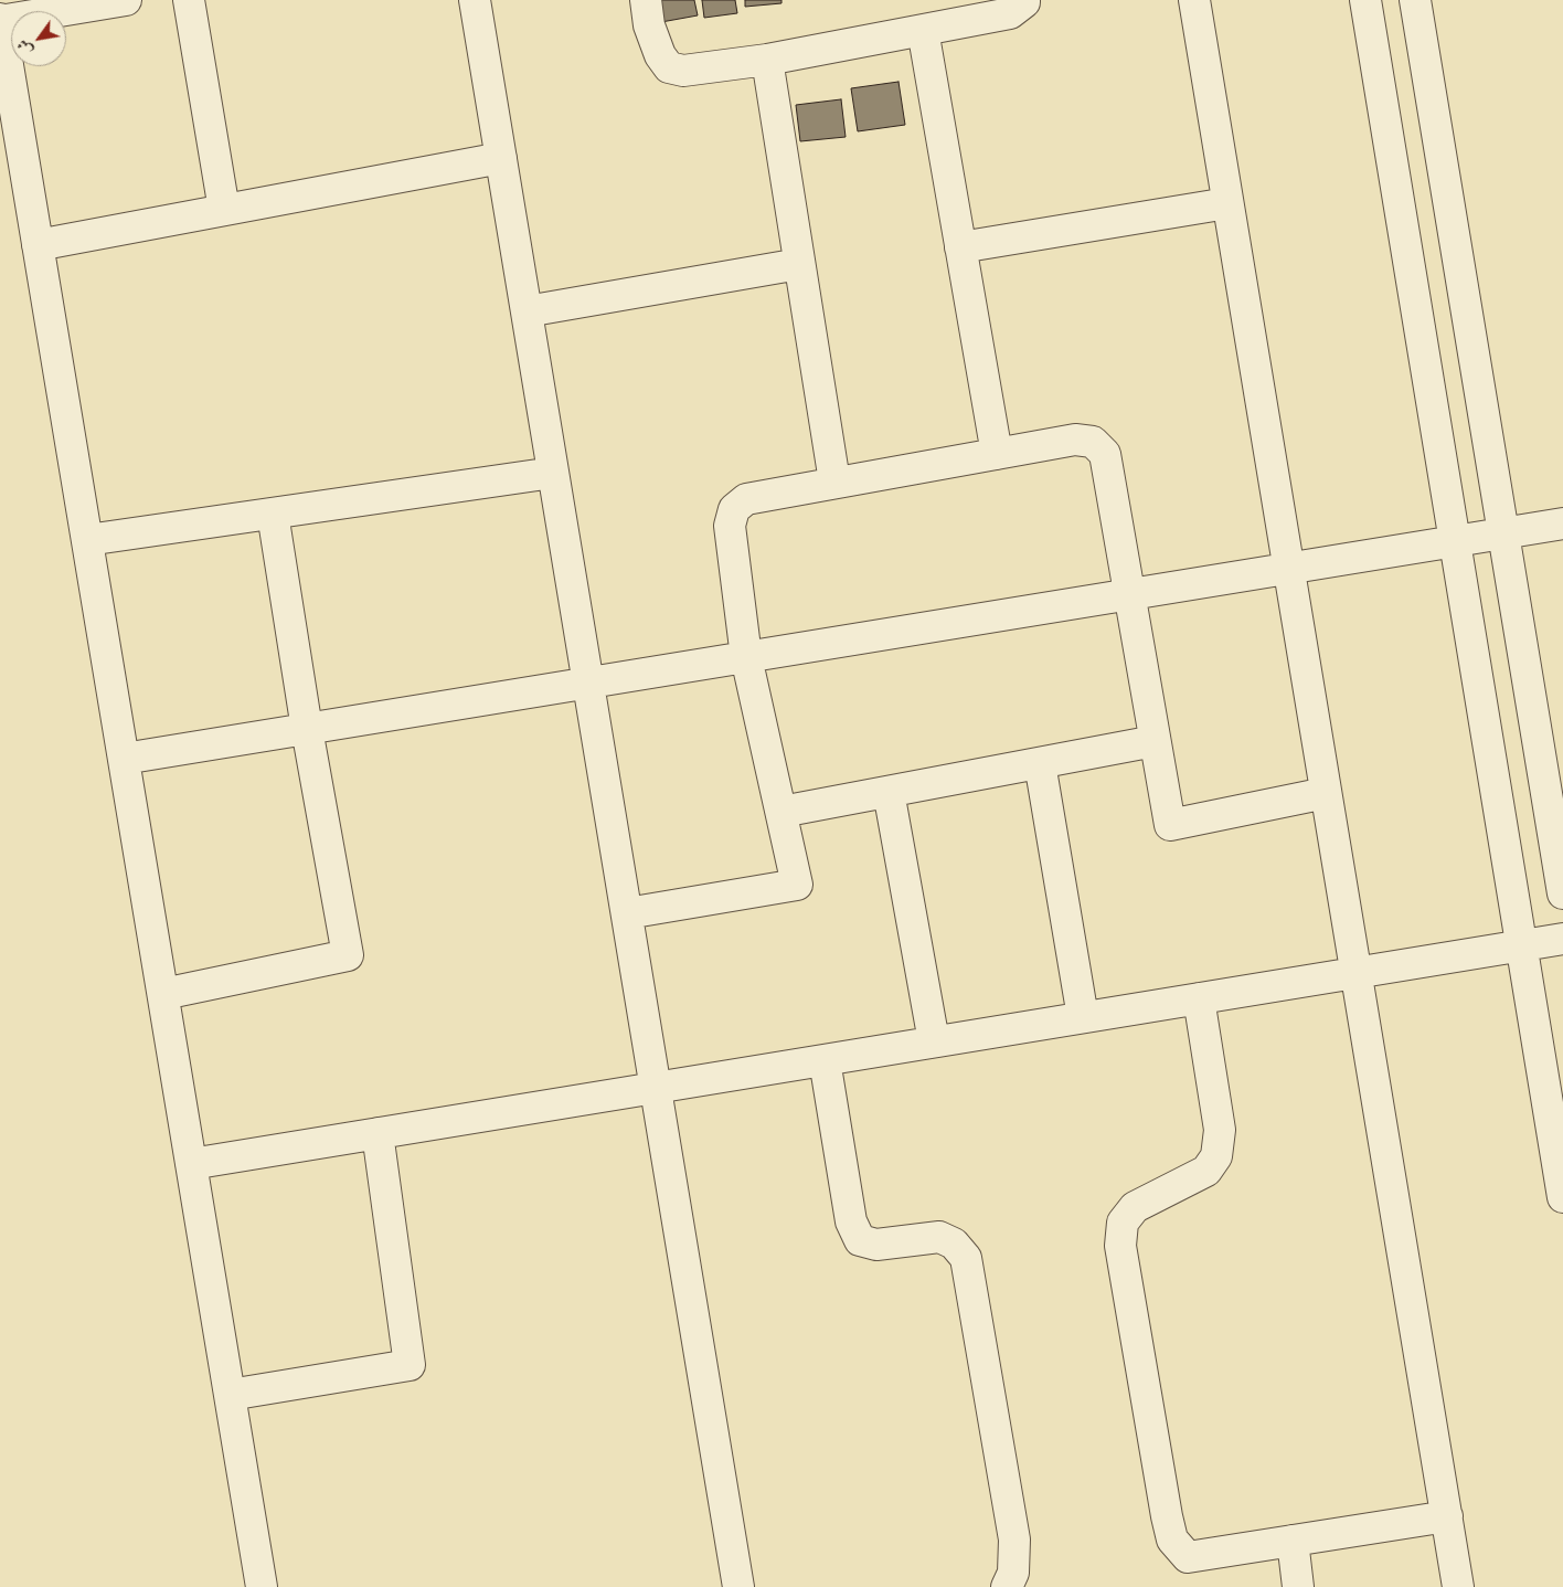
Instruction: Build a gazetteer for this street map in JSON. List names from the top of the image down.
{
  "north": "bottom left"
}
